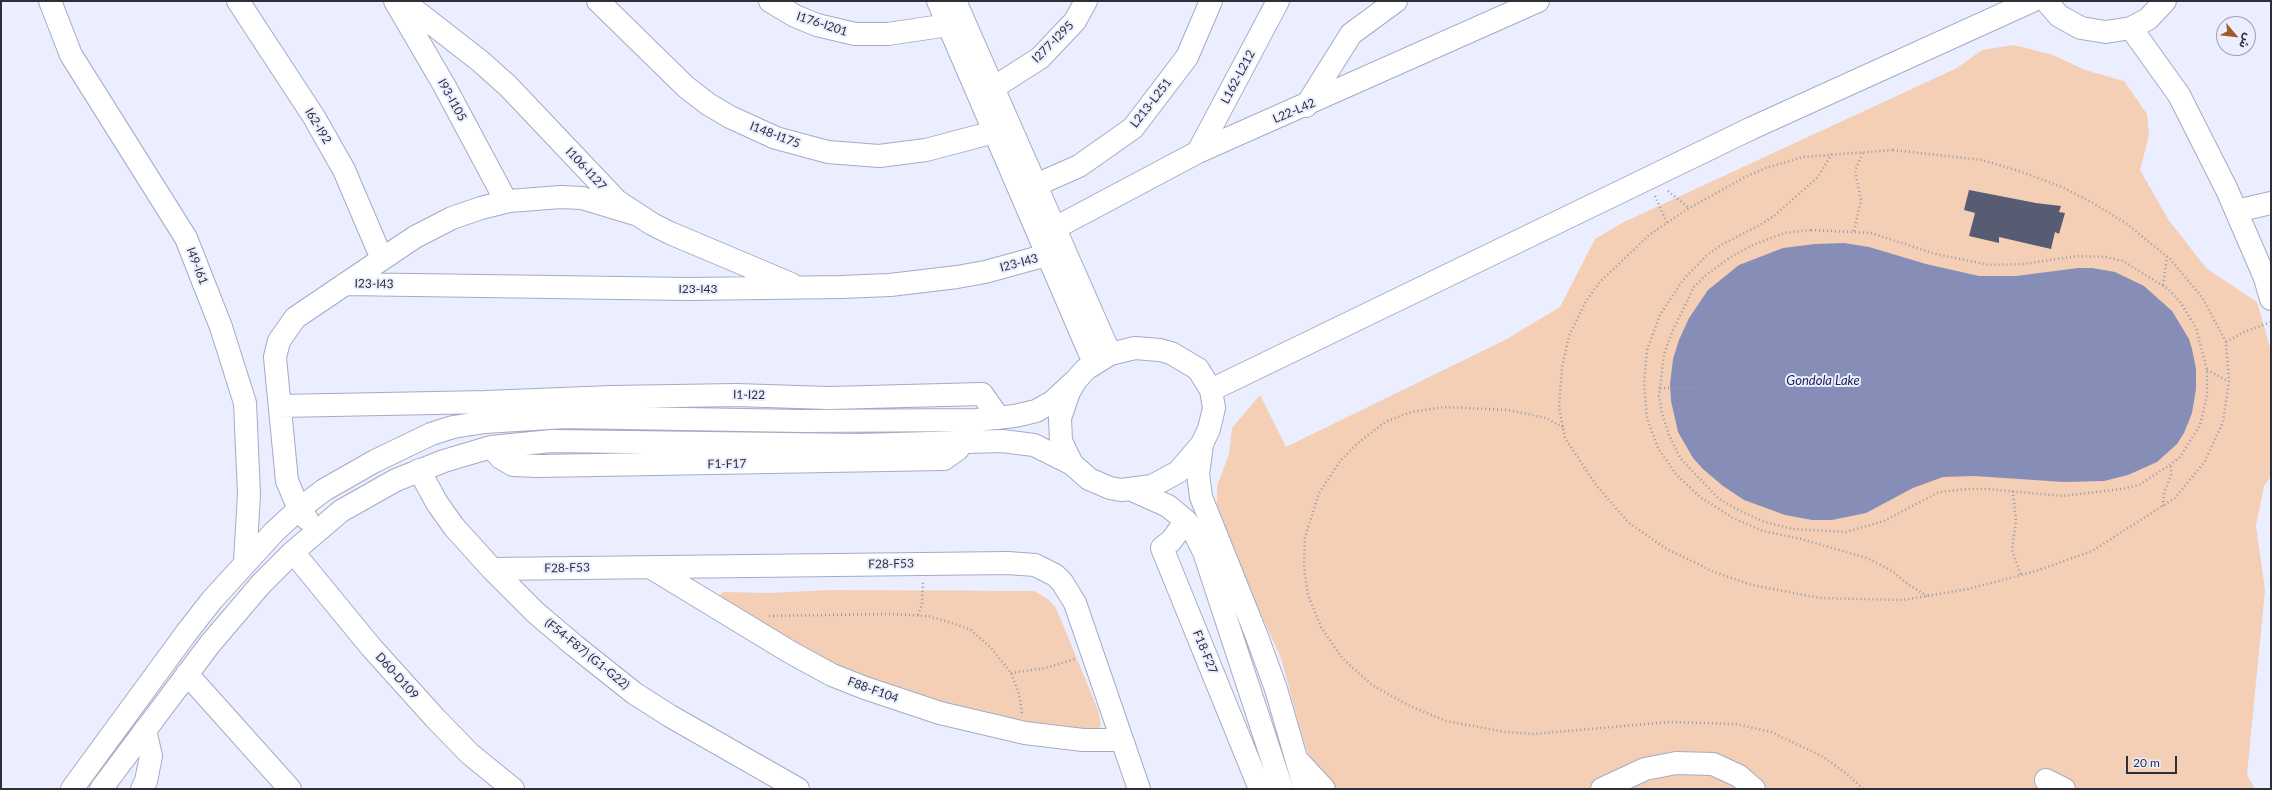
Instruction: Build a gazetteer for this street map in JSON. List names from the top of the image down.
{
  "streets": {
    "street": [
      "I176-I201",
      "I277-I295",
      "L162-L212",
      "I93-I105",
      "L213-L251",
      "L22-L42",
      "I62-I92",
      "I148-I175",
      "I106-I127",
      "I23-I43",
      "I49-I61",
      "I1-I22",
      "F28-F53",
      "F18-F27",
      "(F54-F87) (G1-G22)",
      "D60-D109",
      "F88-F104"
    ]
  },
  "crossings": [
    ["L162-L212", "L22-L42"],
    ["I106-I127", "I23-I43"],
    ["F28-F53", "(F54-F87) (G1-G22)"],
    ["F28-F53", "F88-F104"]
  ],
  "water": ["Gondola Lake"],
  "scale_bar": "20 m",
  "north": "bottom right"
}
